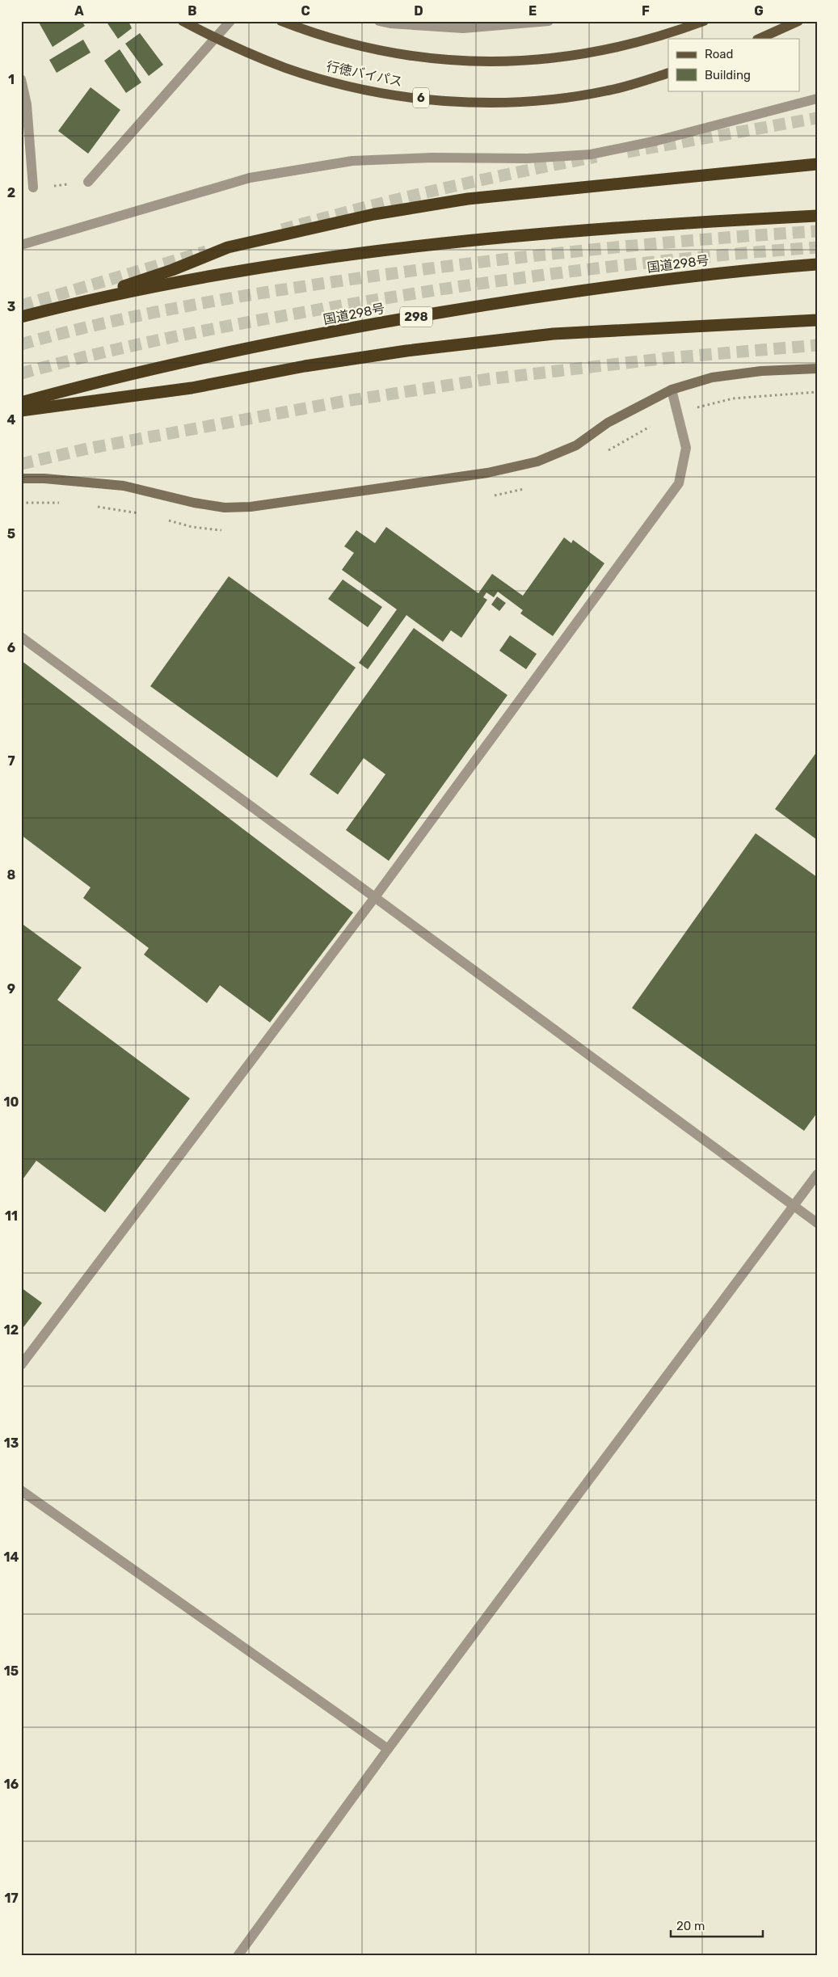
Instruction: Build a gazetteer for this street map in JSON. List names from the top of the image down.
{
  "streets": {
    "highway": ["国道298号", "298"],
    "main road": ["行徳バイパス", "6"]
  },
  "legend": ["Road", "Building"],
  "scale_bar": "20 m",
  "grid": {
    "columns": [
      "A",
      "B",
      "C",
      "D",
      "E",
      "F",
      "G"
    ],
    "rows": [
      "1",
      "2",
      "3",
      "4",
      "5",
      "6",
      "7",
      "8",
      "9",
      "10",
      "11",
      "12",
      "13",
      "14",
      "15",
      "16",
      "17"
    ]
  }
}
